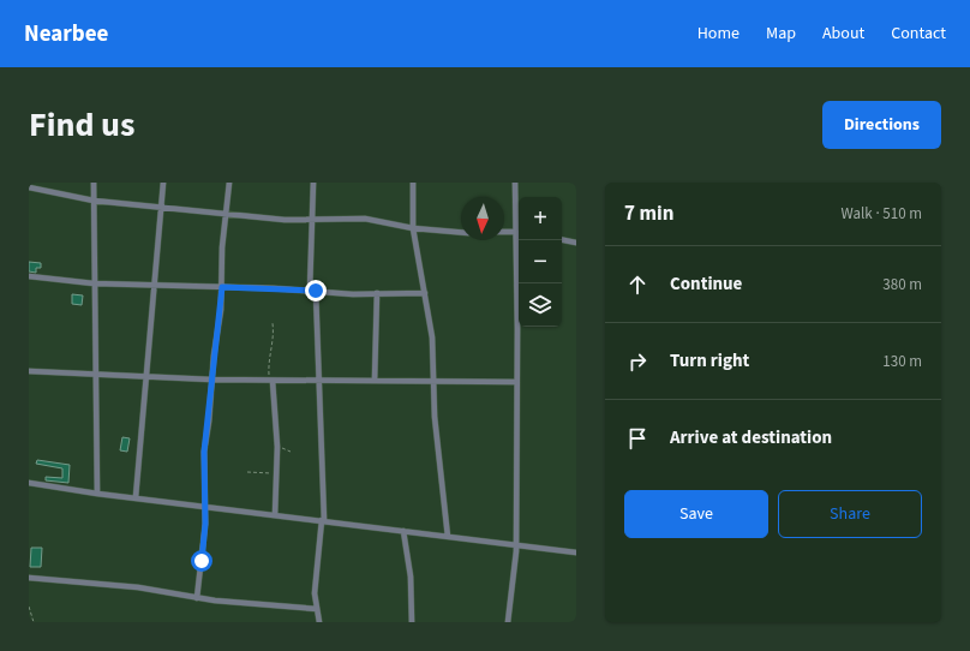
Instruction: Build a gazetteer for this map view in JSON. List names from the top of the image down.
{
  "north": "bottom",
  "page": {
    "header": "Nearbee",
    "nav": [
      "Home",
      "Map",
      "About",
      "Contact"
    ],
    "title": "Find us",
    "buttons": [
      "Directions",
      ["Save", "Share"]
    ],
    "heading": ["7 min", "Walk · 510 m"],
    "map_buttons": ["+", "−"],
    "list": [
      ["Continue", "380 m"],
      ["Turn right", "130 m"],
      "Arrive at destination"
    ]
  }
}
